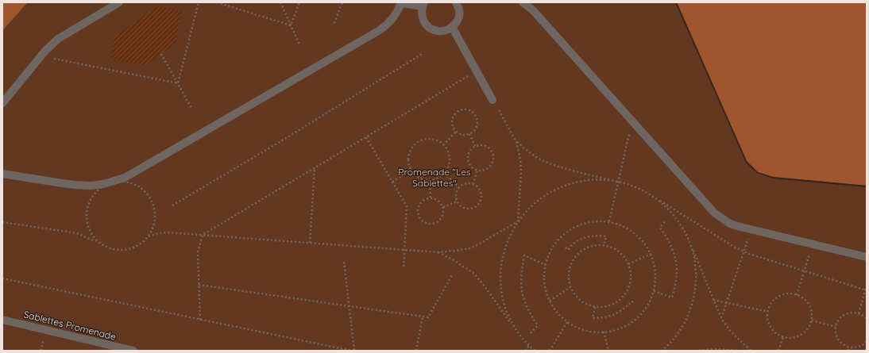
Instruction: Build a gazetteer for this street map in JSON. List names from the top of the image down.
{
  "streets": {
    "street": ["Sablettes Promenade"]
  },
  "parks": ["Promenade \"Les Sablettes\""]
}
